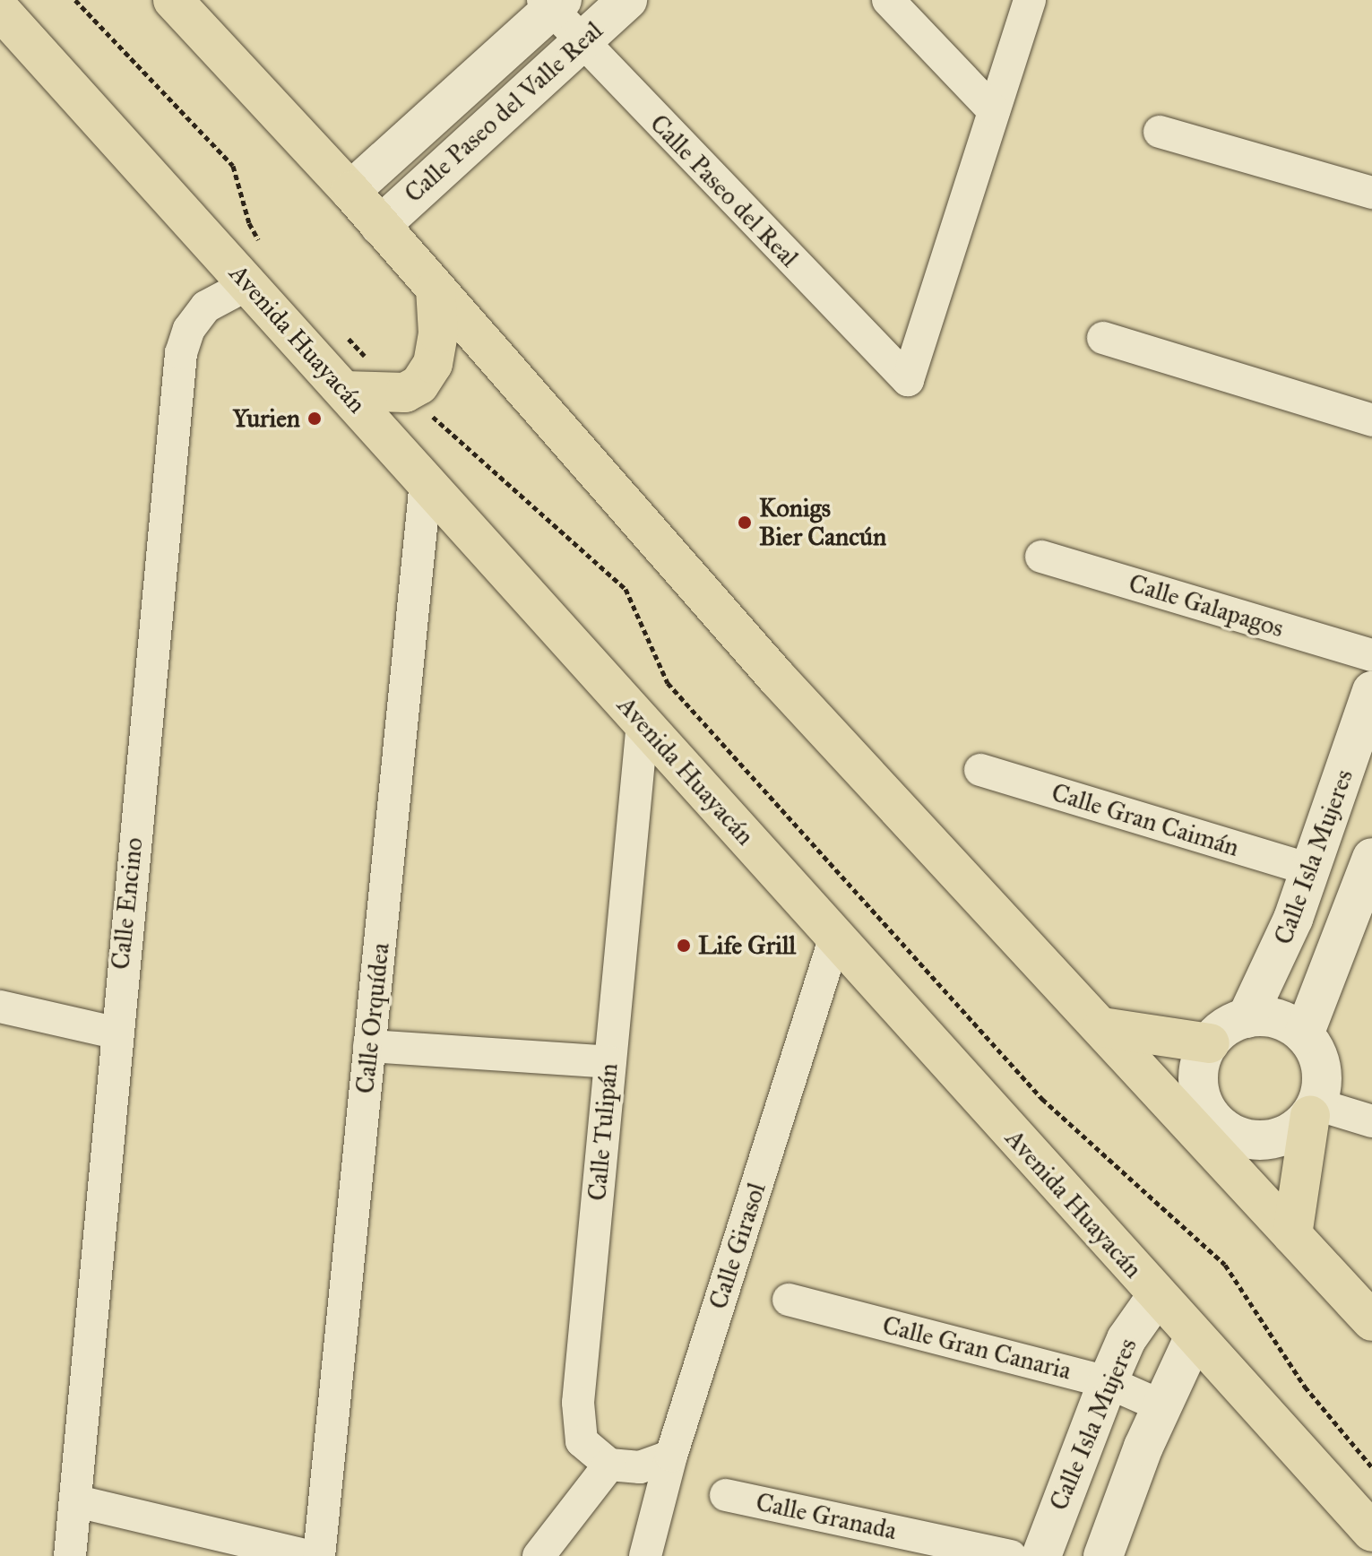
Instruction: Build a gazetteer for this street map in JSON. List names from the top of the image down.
{
  "streets": {
    "main road": ["Avenida Huayacán"],
    "street": [
      "Calle Paseo del Valle Real",
      "Calle Paseo del Real",
      "Calle Galapagos",
      "Calle Gran Caimán",
      "Calle Isla Mujeres",
      "Calle Encino",
      "Calle Orquídea",
      "Calle Tulipán",
      "Calle Girasol",
      "Calle Gran Canaria",
      "Calle Granada"
    ]
  },
  "crossings": [
    ["Calle Paseo del Valle Real", "Calle Paseo del Real"],
    ["Avenida Huayacán", "Calle Isla Mujeres"],
    ["Avenida Huayacán", "Calle Encino"],
    ["Avenida Huayacán", "Calle Orquídea"],
    ["Avenida Huayacán", "Calle Tulipán"],
    ["Avenida Huayacán", "Calle Girasol"],
    ["Calle Gran Caimán", "Calle Isla Mujeres"],
    ["Calle Isla Mujeres", "Calle Gran Canaria"]
  ],
  "places": ["Yurien", "Konigs Bier Cancún", "Life Grill"]
}
